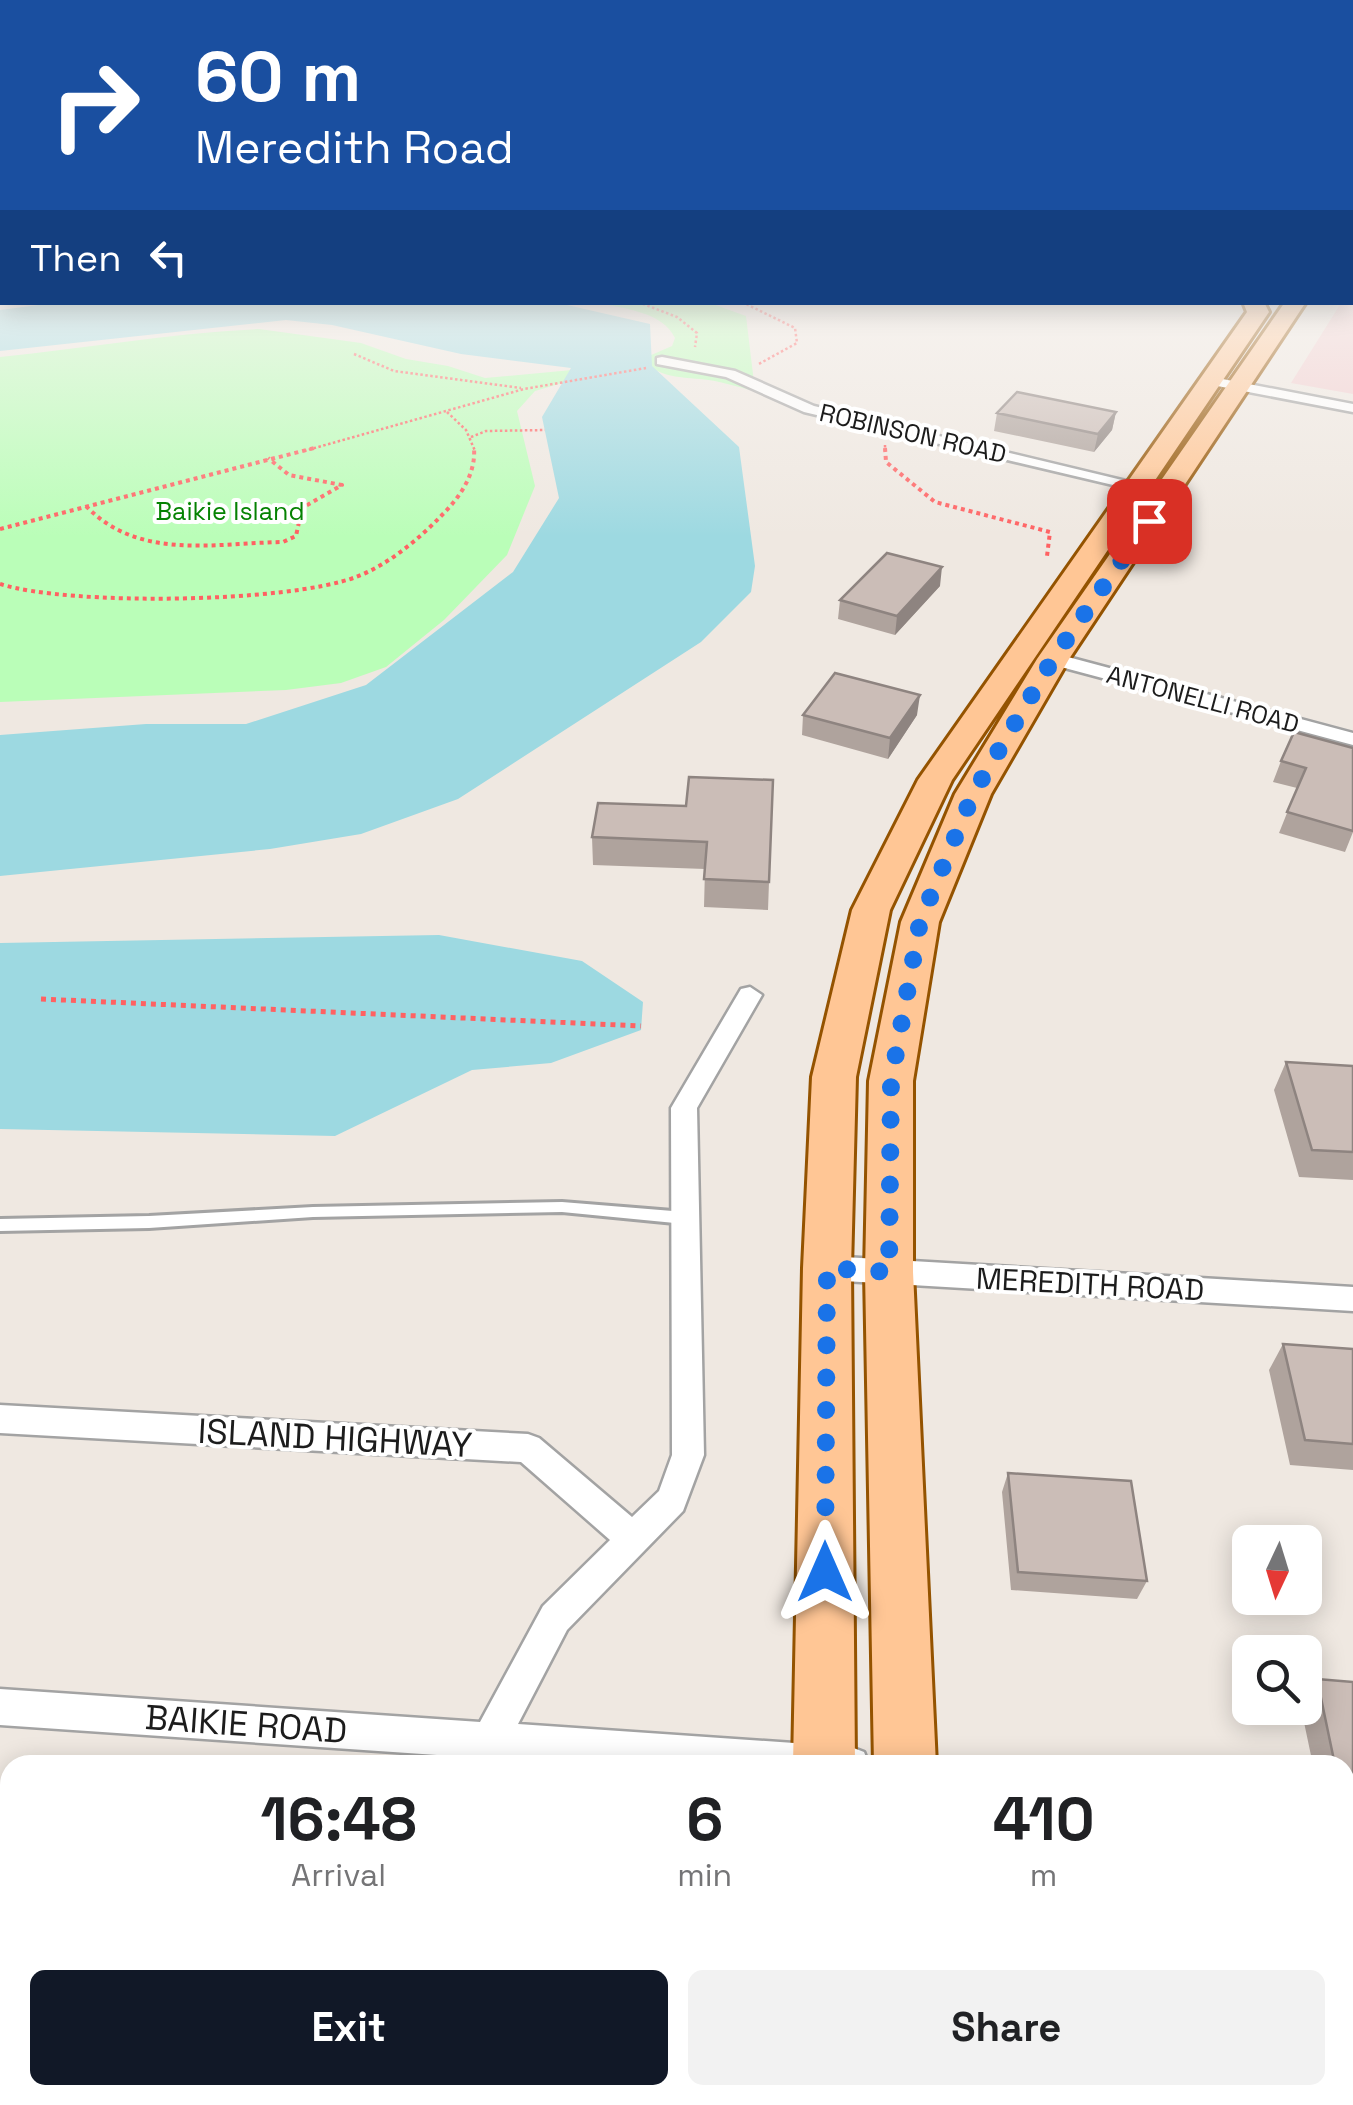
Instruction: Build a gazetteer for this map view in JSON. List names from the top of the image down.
{
  "streets": {
    "street": [
      "ROBINSON ROAD",
      "ANTONELLI ROAD",
      "MEREDITH ROAD",
      "ISLAND HIGHWAY",
      "BAIKIE ROAD"
    ]
  },
  "parks": ["Baikie Island"],
  "north": "bottom",
  "page": {
    "turn": ["60 m", "Meredith Road"],
    "then": "Then",
    "eta": [
      "16:48",
      "Arrival",
      "6",
      "min",
      "410",
      "m"
    ],
    "buttons": ["Exit", "Share"]
  }
}
